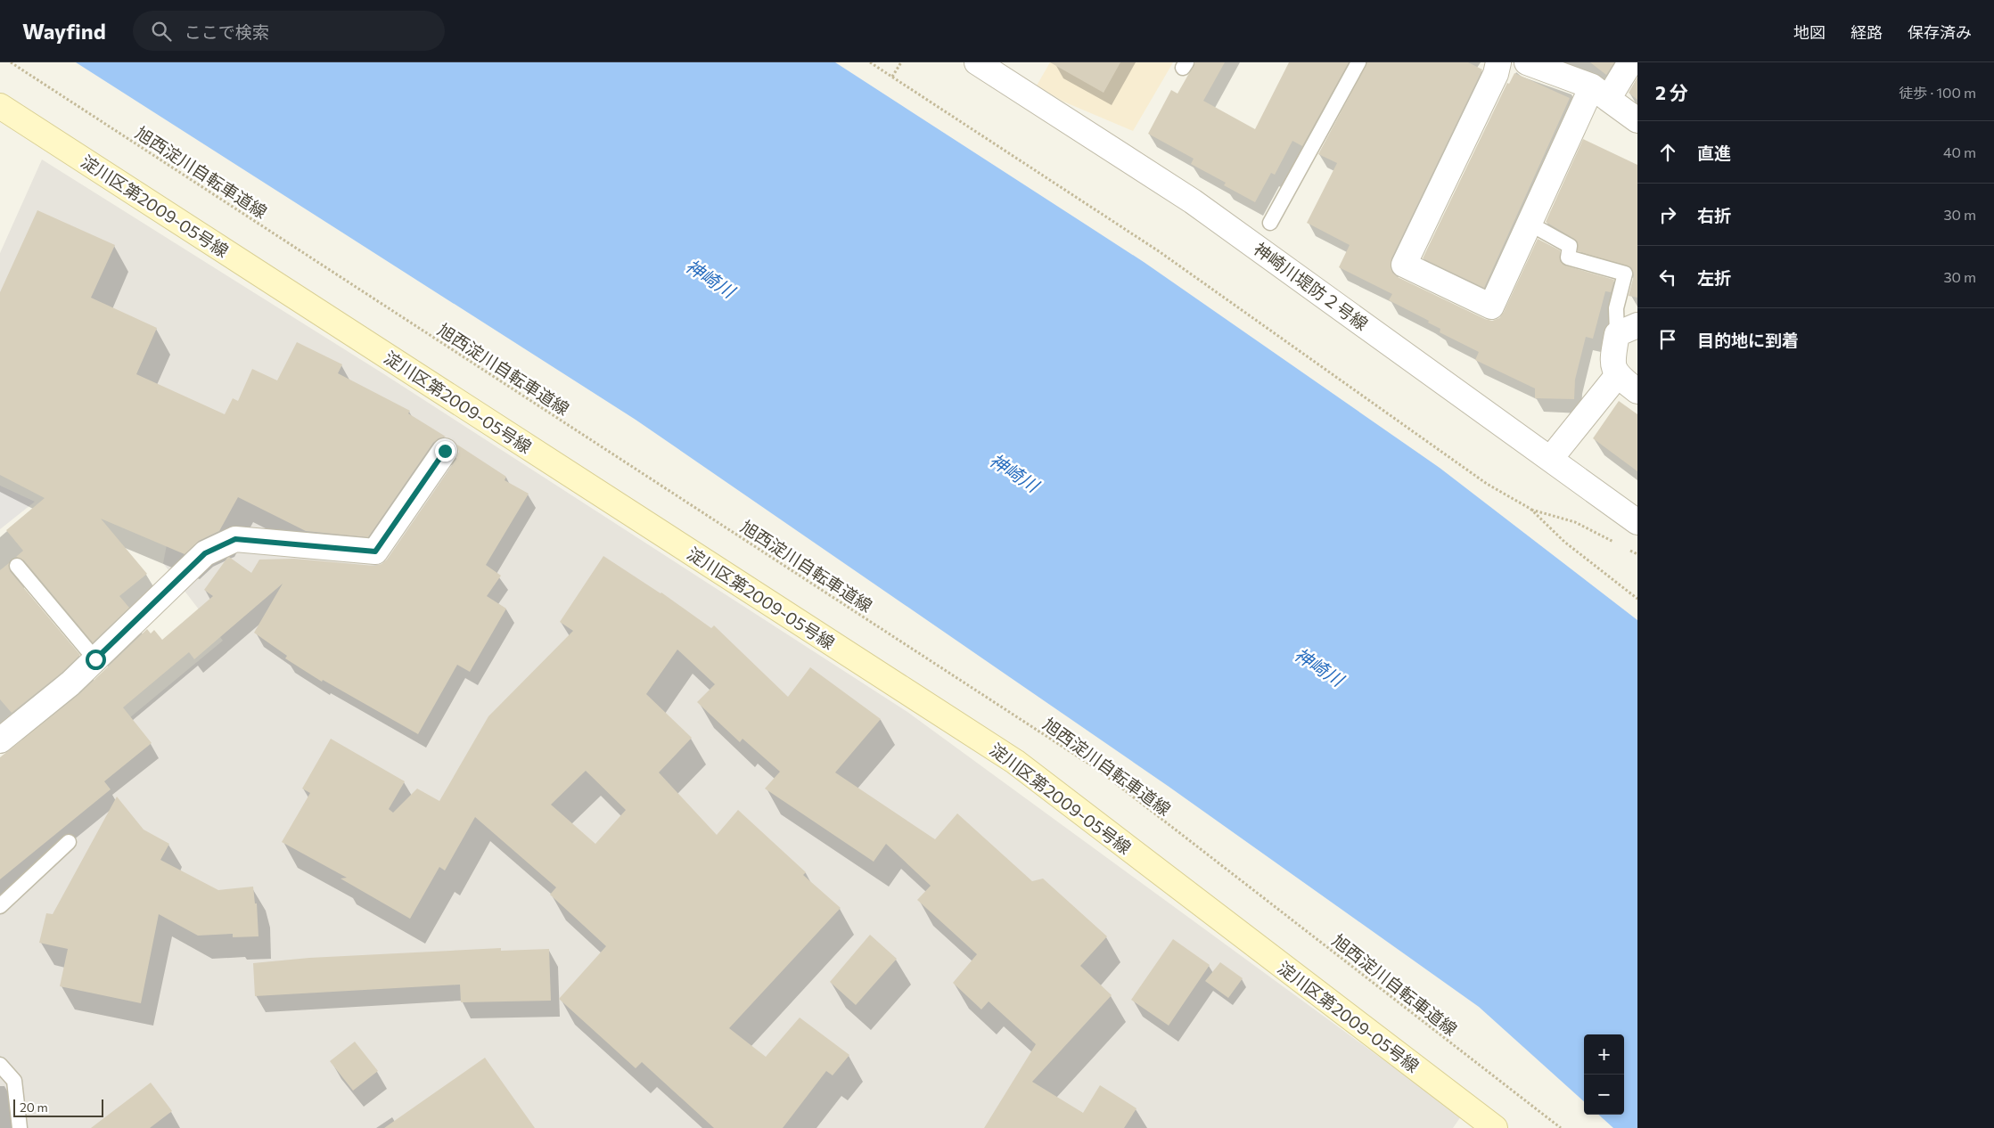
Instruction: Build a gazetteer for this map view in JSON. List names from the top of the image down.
{
  "streets": {
    "street": ["淀川区第2009-05号線", "神崎川堤防２号線"],
    "path": ["旭西淀川自転車道線"]
  },
  "water": ["神崎川"],
  "scale_bar": "20 m",
  "page": {
    "header": "Wayfind",
    "search": "ここで検索",
    "nav": ["地図", "経路", "保存済み"],
    "heading": ["2 分", "徒歩 · 100 m"],
    "list": [
      ["直進", "40 m"],
      ["右折", "30 m"],
      ["左折", "30 m"],
      "目的地に到着"
    ],
    "map_buttons": ["+", "−"],
    "scale": "20 m"
  }
}
